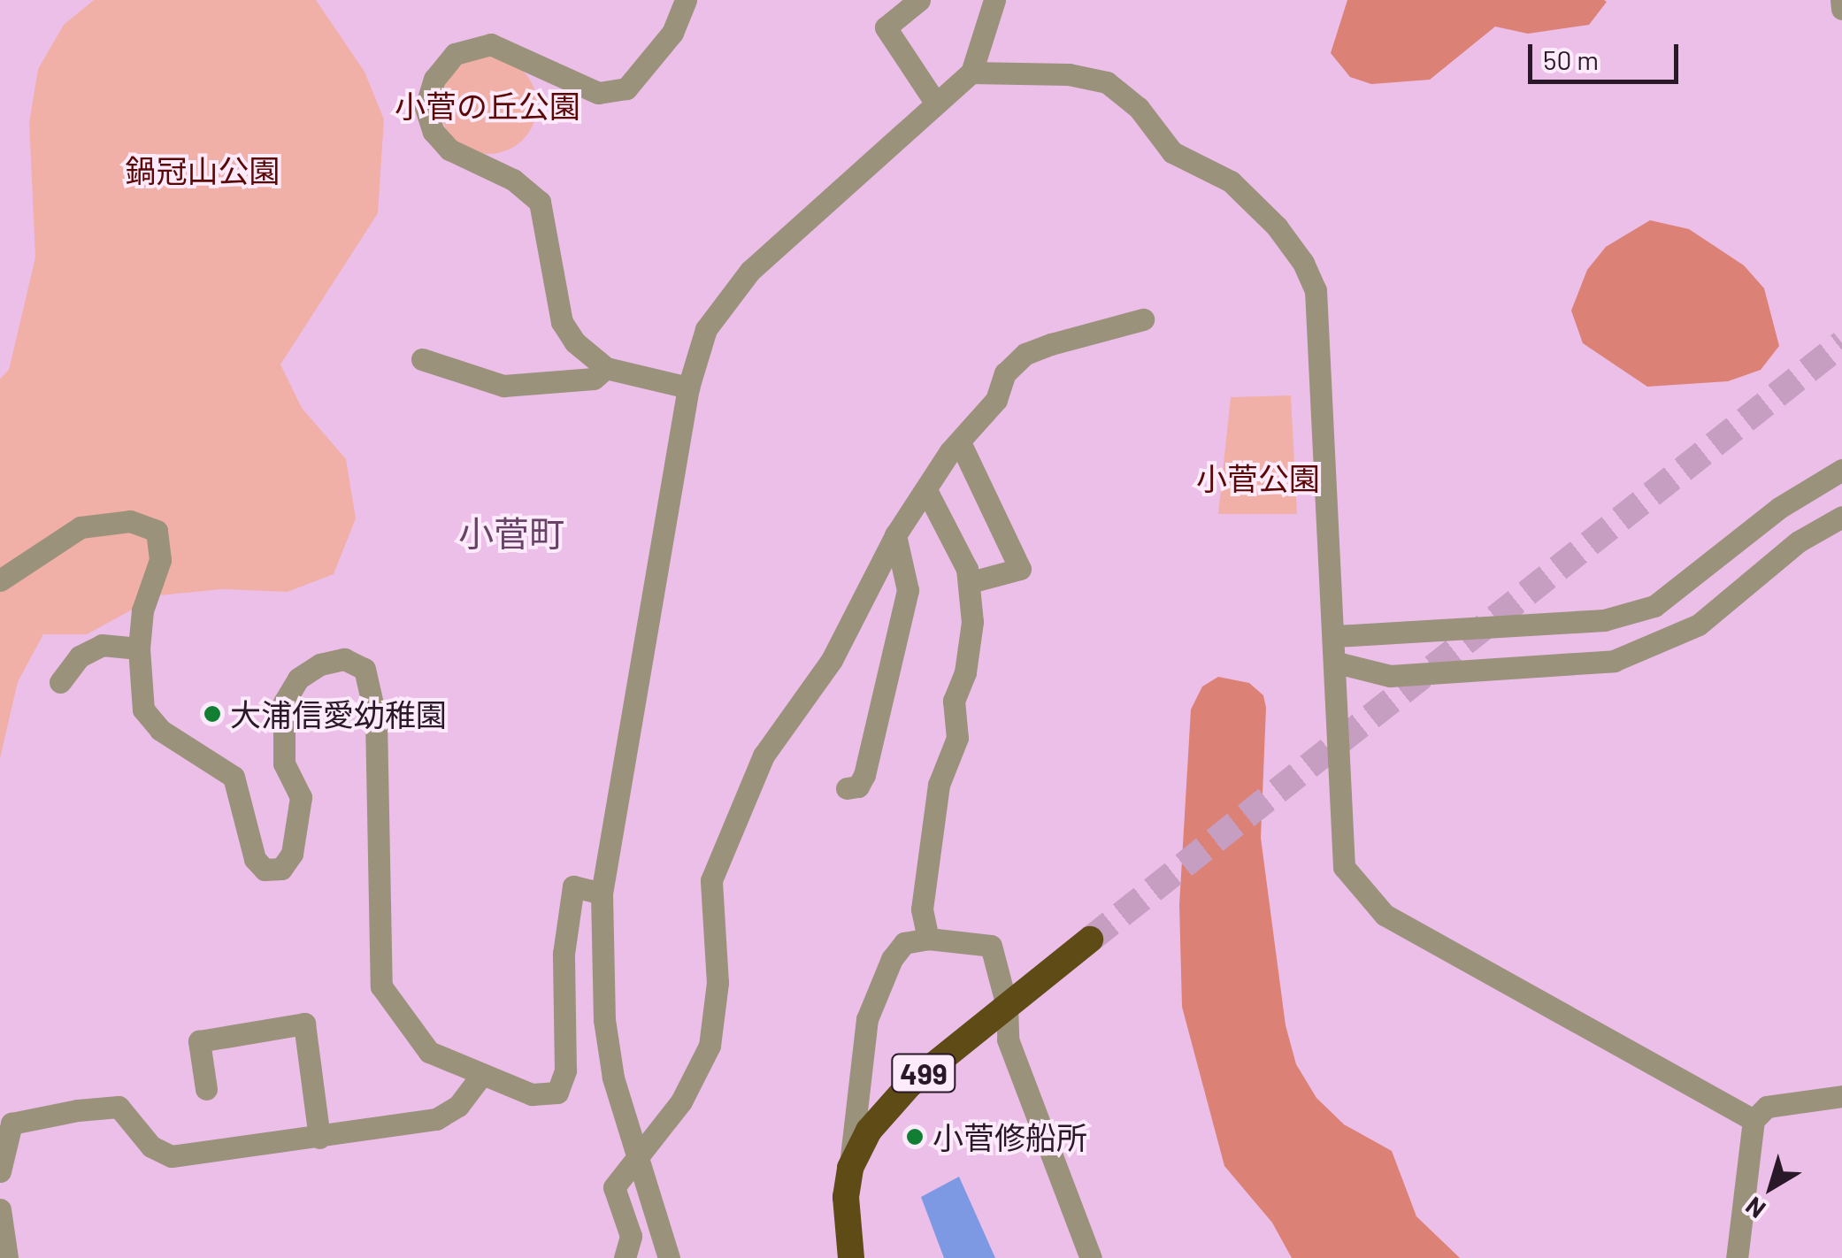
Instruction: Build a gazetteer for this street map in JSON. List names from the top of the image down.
{
  "streets": {
    "highway": ["499"]
  },
  "districts": ["小菅町"],
  "parks": ["小菅の丘公園", "鍋冠山公園", "小菅公園"],
  "places": ["大浦信愛幼稚園", "小菅修船所"],
  "scale_bar": "50 m",
  "north": "bottom left"
}
